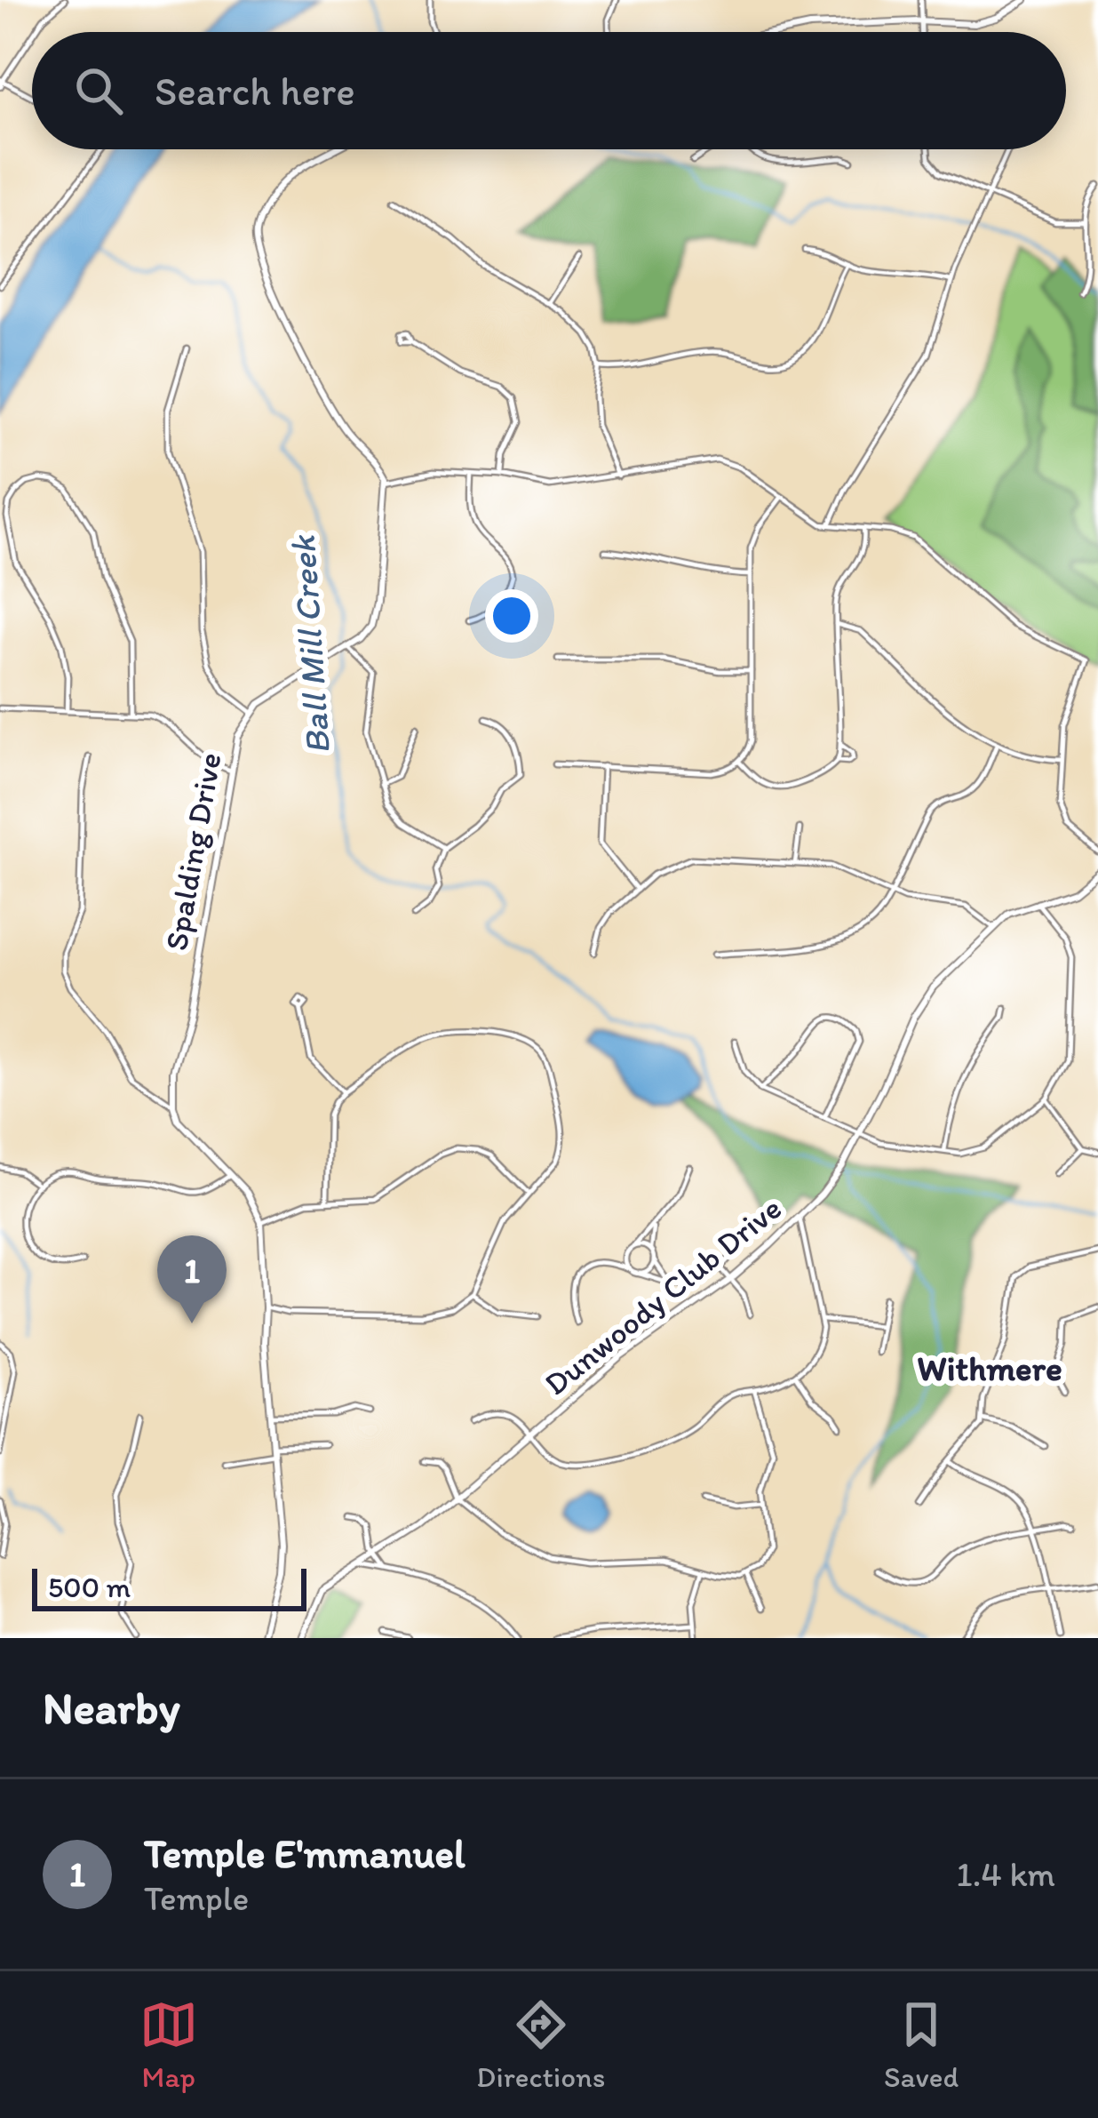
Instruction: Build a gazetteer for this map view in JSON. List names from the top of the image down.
{
  "streets": {
    "street": ["Spalding Drive", "Dunwoody Club Drive"]
  },
  "districts": ["Withmere"],
  "water": ["Ball Mill Creek"],
  "scale_bar": "500 m",
  "page": {
    "search": "Search here",
    "pins": "1",
    "scale": "500 m",
    "heading": "Nearby",
    "list": [
      {
        "mark": "1",
        "name": "Temple E'mmanuel",
        "note": "Temple",
        "value": "1.4 km"
      }
    ],
    "nav": ["Map", "Directions", "Saved"]
  }
}
